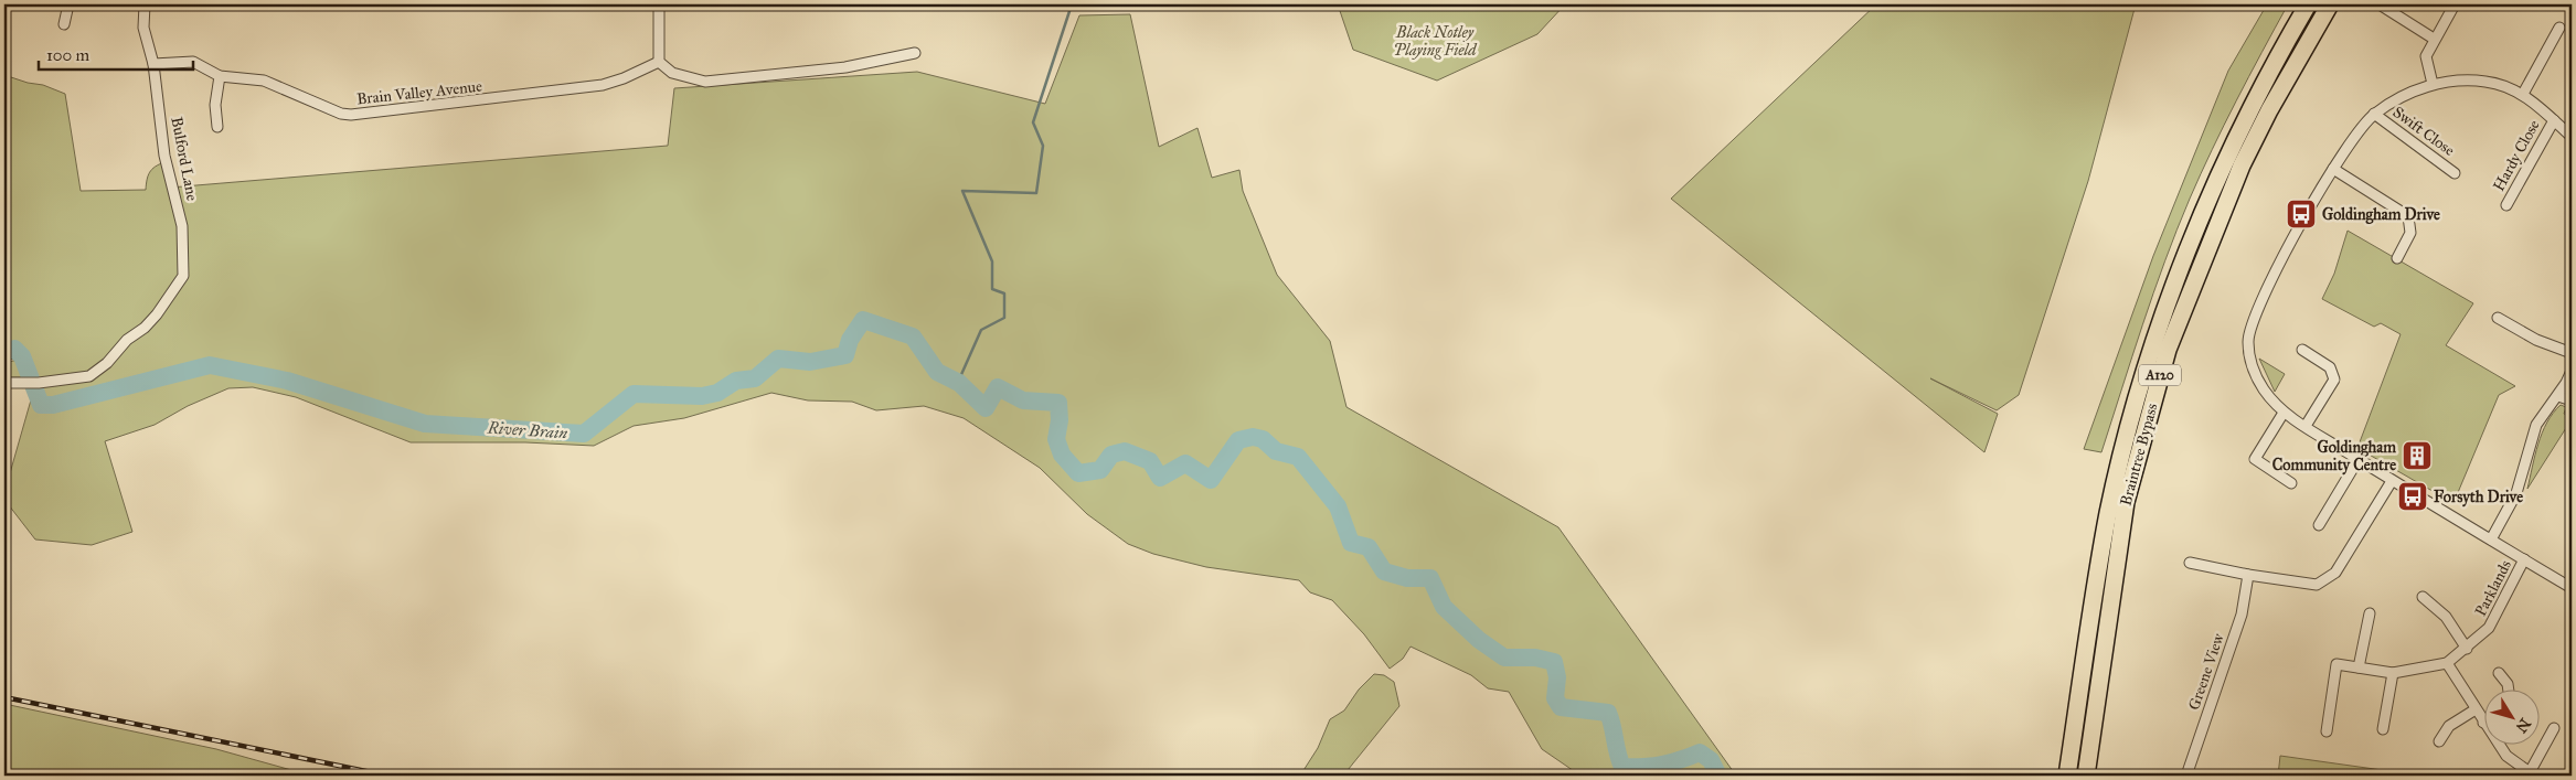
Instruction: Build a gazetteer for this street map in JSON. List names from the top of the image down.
{
  "streets": {
    "highway": ["A120", "Braintree Bypass"],
    "street": [
      "Brain Valley Avenue",
      "Swift Close",
      "Hardy Close",
      "Bulford Lane",
      "Parklands",
      "Greene View"
    ]
  },
  "crossings": [
    ["Brain Valley Avenue", "Bulford Lane"]
  ],
  "water": ["River Brain"],
  "parks": ["Black Notley Playing Field"],
  "places": {
    "bus stop": ["Goldingham Drive", "Forsyth Drive"],
    "building": ["Goldingham Community Centre"]
  },
  "scale_bar": "100 m",
  "north": "bottom right"
}
